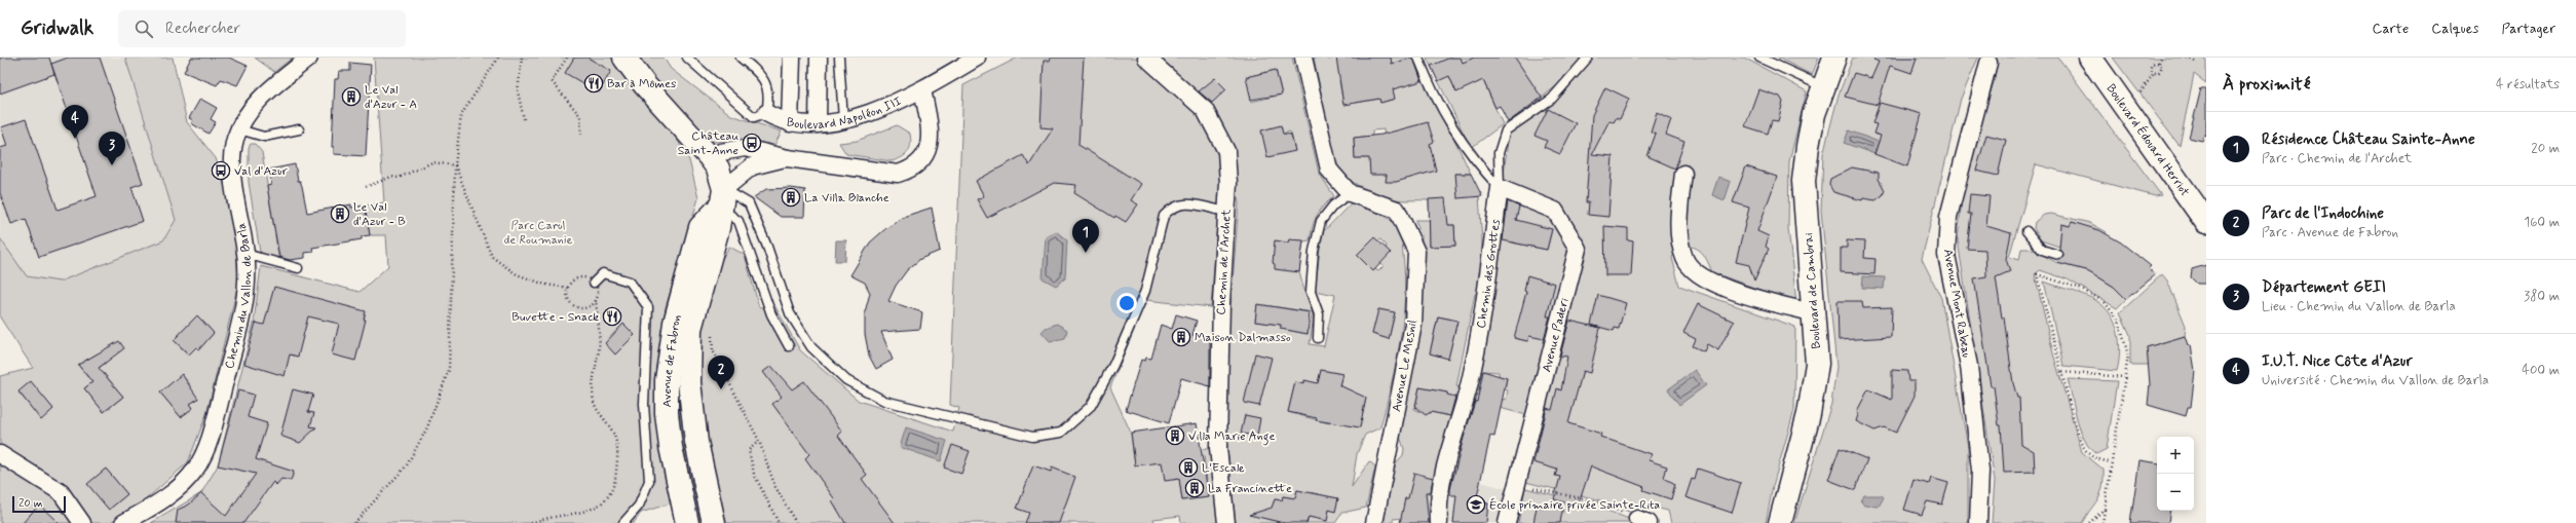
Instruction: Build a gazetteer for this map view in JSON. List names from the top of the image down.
{
  "streets": {
    "street": [
      "Boulevard Napoléon III",
      "Boulevard Édouard Herriot",
      "Chemin de l'Archet",
      "Chemin des Grottes",
      "Boulevard de Cambrai",
      "Chemin du Vallon de Barla",
      "Avenue Mont Rabeau",
      "Avenue Paderi",
      "Avenue de Fabron",
      "Avenue Le Mesnil"
    ]
  },
  "crossings": [
    ["Chemin des Grottes", "Avenue Paderi"]
  ],
  "parks": ["Parc Carol de Roumanie"],
  "places": {
    "restaurant": ["Bar à Mômes", "Buvette - Snack"],
    "building": [
      "Le Val d'Azur - A",
      "La Villa Blanche",
      "Le Val d'Azur - B",
      "Maison Dalmasso",
      "Villa Marie Ange",
      "L'Escale",
      "La Francinette"
    ],
    "bus stop": ["Château Saint-Anne", "Val d'Azur"],
    "school or university": ["École primaire privée Sainte-Rita"]
  },
  "scale_bar": "20 m",
  "page": {
    "header": "Gridwalk",
    "search": "Rechercher",
    "nav": ["Carte", "Calques", "Partager"],
    "heading": ["À proximité", "4 résultats"],
    "pins": [
      "4",
      "3",
      "1",
      "2"
    ],
    "list": [
      {
        "mark": "1",
        "name": "Résidence Château Sainte-Anne",
        "note": "Parc · Chemin de l'Archet",
        "value": "20 m"
      },
      {
        "mark": "2",
        "name": "Parc de l'Indochine",
        "note": "Parc · Avenue de Fabron",
        "value": "160 m"
      },
      {
        "mark": "3",
        "name": "Département GEII",
        "note": "Lieu · Chemin du Vallon de Barla",
        "value": "380 m"
      },
      {
        "mark": "4",
        "name": "I.U.T. Nice Côte d'Azur",
        "note": "Université · Chemin du Vallon de Barla",
        "value": "400 m"
      }
    ],
    "map_buttons": ["+", "−"],
    "scale": "20 m"
  }
}
